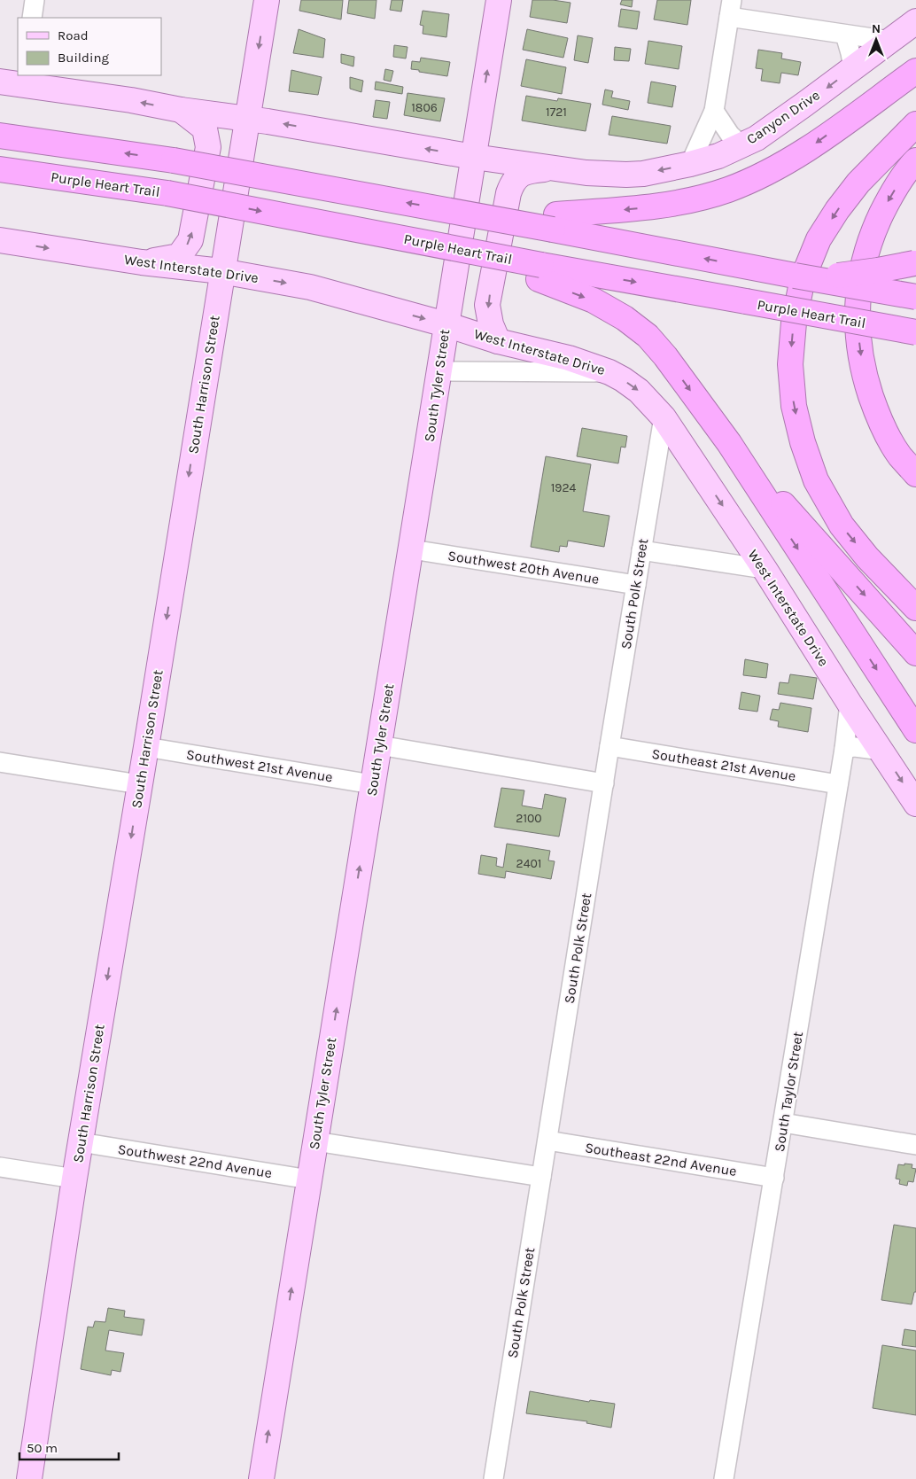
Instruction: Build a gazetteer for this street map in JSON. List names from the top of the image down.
{
  "streets": {
    "highway": ["Purple Heart Trail"],
    "main road": [
      "Canyon Drive",
      "West Interstate Drive",
      "South Harrison Street",
      "South Tyler Street"
    ],
    "street": [
      "Southwest 20th Avenue",
      "South Polk Street",
      "Southeast 21st Avenue",
      "Southwest 21st Avenue",
      "South Taylor Street",
      "Southeast 22nd Avenue",
      "Southwest 22nd Avenue"
    ]
  },
  "crossings": [
    ["Canyon Drive", "South Tyler Street"],
    ["West Interstate Drive", "South Harrison Street"],
    ["West Interstate Drive", "South Tyler Street"],
    ["West Interstate Drive", "South Polk Street"],
    ["West Interstate Drive", "South Taylor Street"],
    ["South Harrison Street", "Southwest 21st Avenue"],
    ["South Harrison Street", "Southwest 22nd Avenue"],
    ["South Tyler Street", "Southwest 20th Avenue"],
    ["South Tyler Street", "Southwest 21st Avenue"],
    ["South Tyler Street", "Southwest 22nd Avenue"],
    ["Southwest 20th Avenue", "South Polk Street"],
    ["South Polk Street", "Southeast 21st Avenue"],
    ["South Polk Street", "Southeast 22nd Avenue"],
    ["Southeast 21st Avenue", "South Taylor Street"],
    ["South Taylor Street", "Southeast 22nd Avenue"]
  ],
  "one_way": ["Canyon Drive", "South Harrison Street", "South Tyler Street"],
  "house_numbers": [
    "1806",
    "1721",
    "1924",
    "2100",
    "2401"
  ],
  "legend": ["Road", "Building"],
  "scale_bar": "50 m",
  "north": "top"
}
